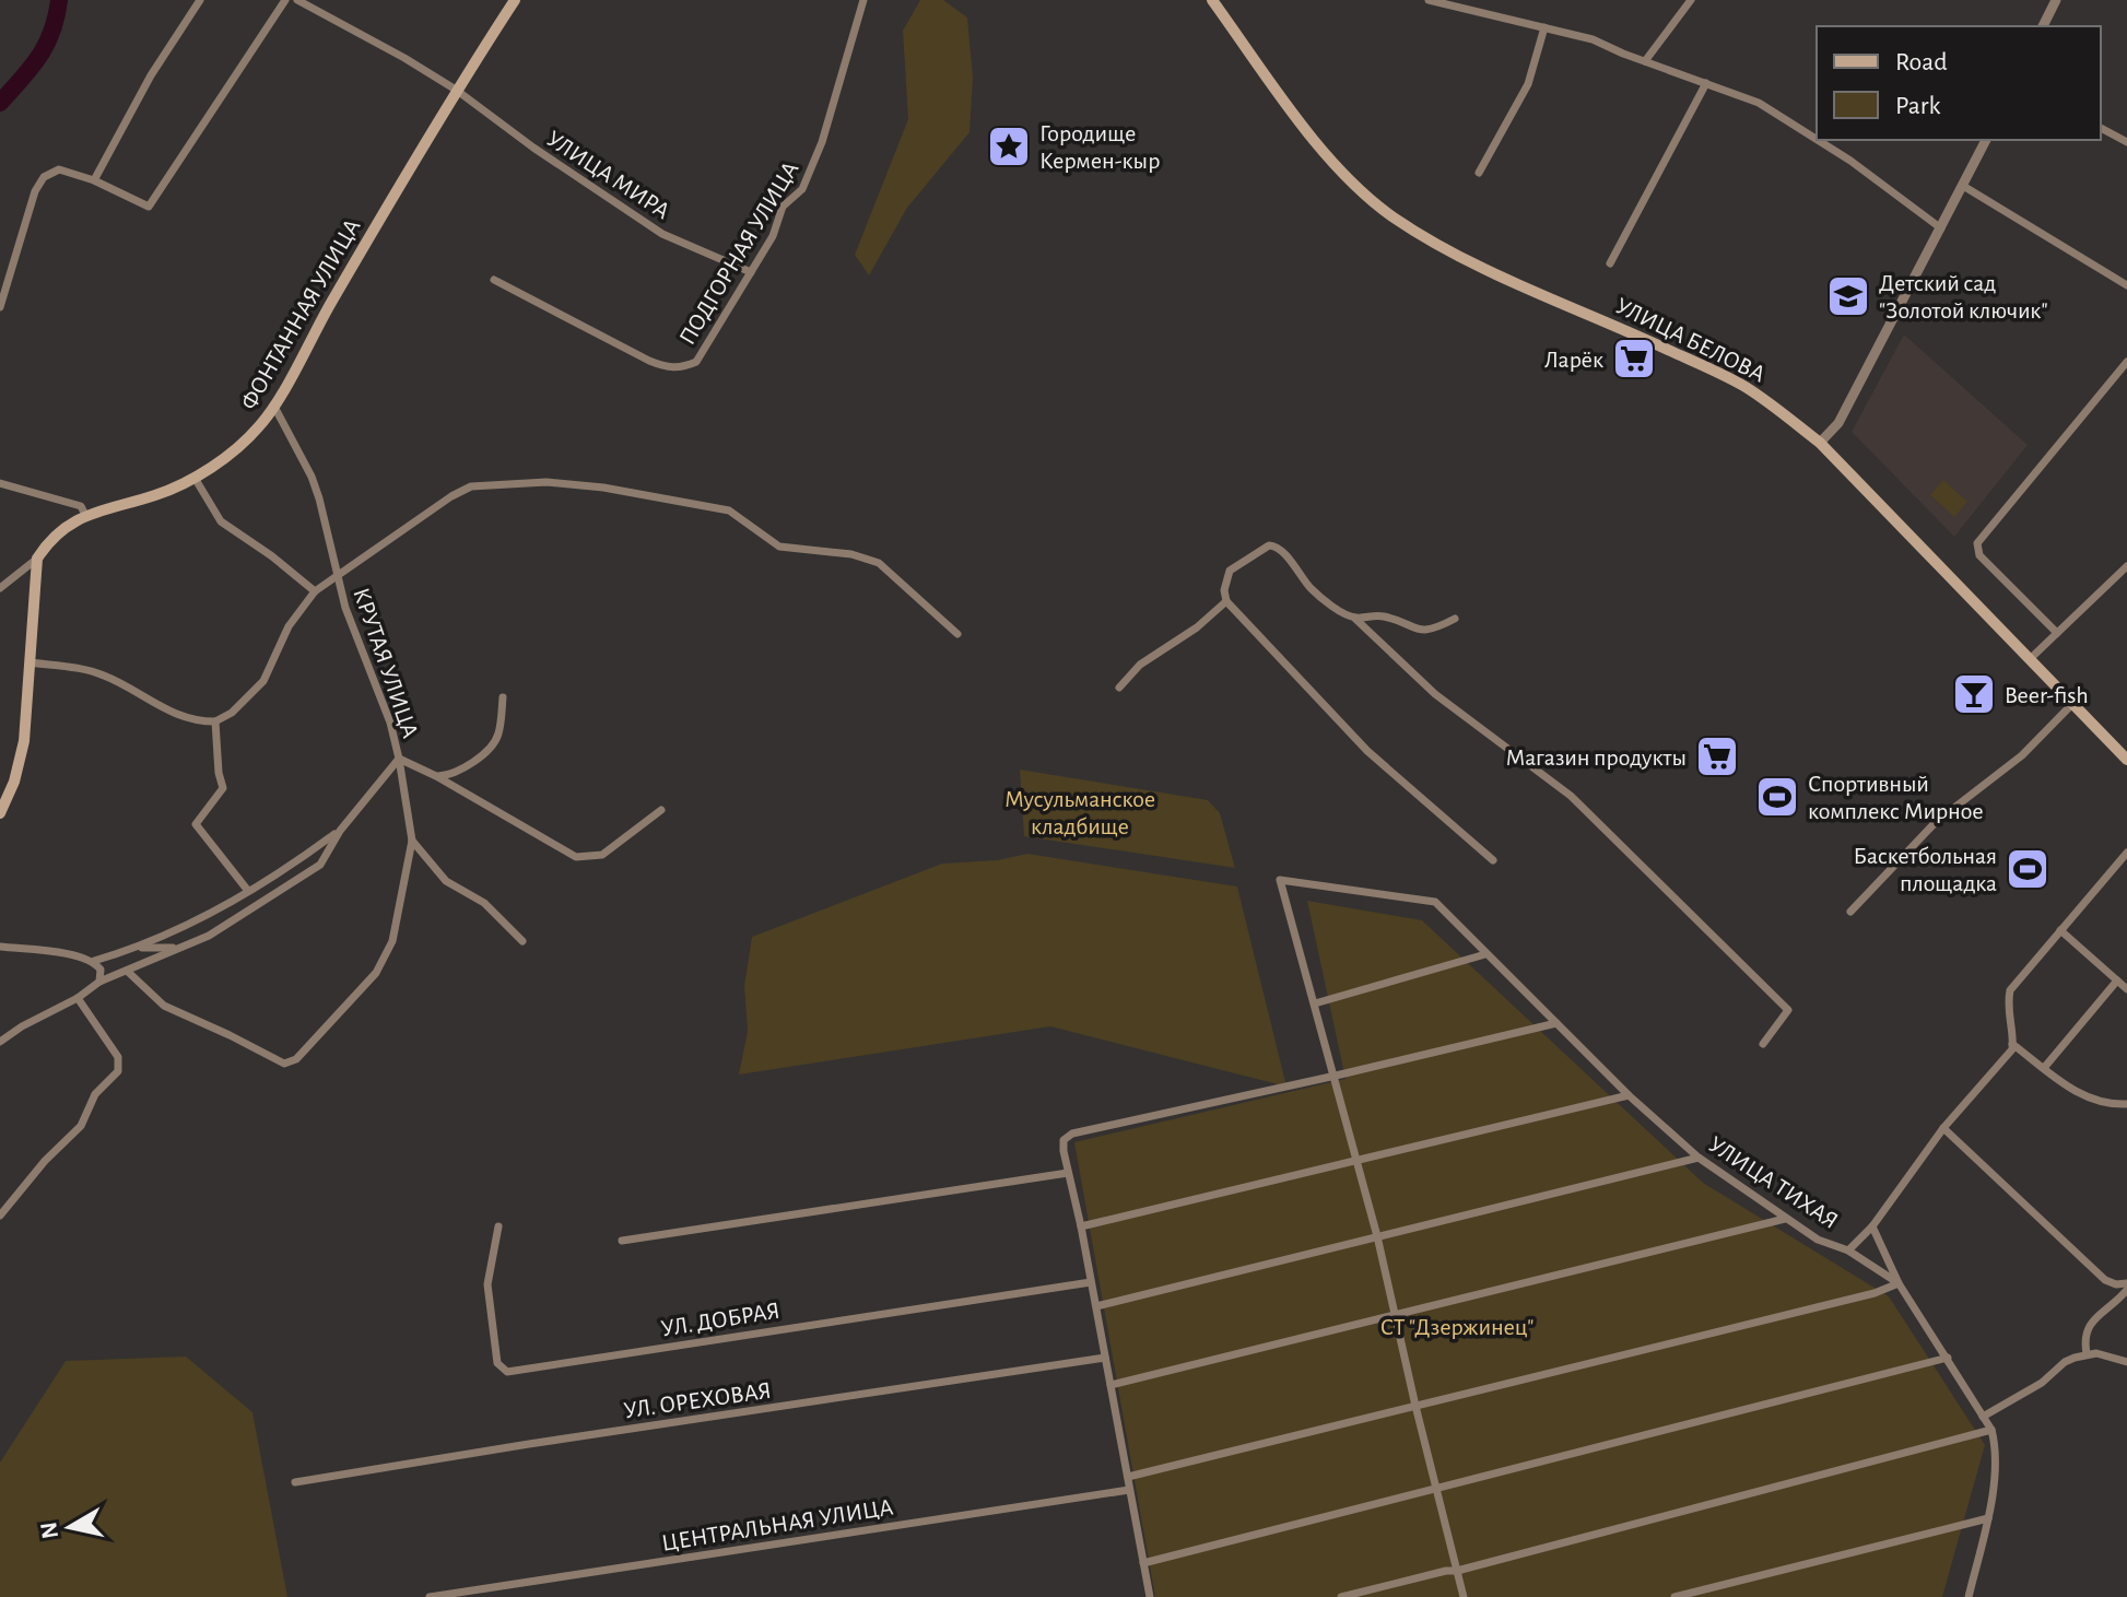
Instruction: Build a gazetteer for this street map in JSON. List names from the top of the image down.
{
  "streets": {
    "main road": ["ФОНТАННАЯ УЛИЦА", "УЛИЦА БЕЛОВА"],
    "street": [
      "УЛИЦА МИРА",
      "ПОДГОРНАЯ УЛИЦА",
      "КРУТАЯ УЛИЦА",
      "УЛИЦА ТИХАЯ",
      "УЛ. ДОБРАЯ",
      "УЛ. ОРЕХОВАЯ",
      "ЦЕНТРАЛЬНАЯ УЛИЦА"
    ]
  },
  "crossings": [
    ["УЛИЦА МИРА", "ПОДГОРНАЯ УЛИЦА"],
    ["УЛИЦА МИРА", "ФОНТАННАЯ УЛИЦА"],
    ["ФОНТАННАЯ УЛИЦА", "КРУТАЯ УЛИЦА"]
  ],
  "parks": ["Мусульманское кладбище", "СТ \"Дзержинец\""],
  "places": {
    "place": ["Городище Кермен-кыр"],
    "school or university": ["Детский сад \"Золотой ключик\""],
    "supermarket": ["Ларёк", "Магазин продукты"],
    "bar": ["Beer-fish"],
    "sports": ["Спортивный комплекс Мирное", "Баскетбольная площадка"]
  },
  "legend": ["Road", "Park"],
  "north": "left"
}
